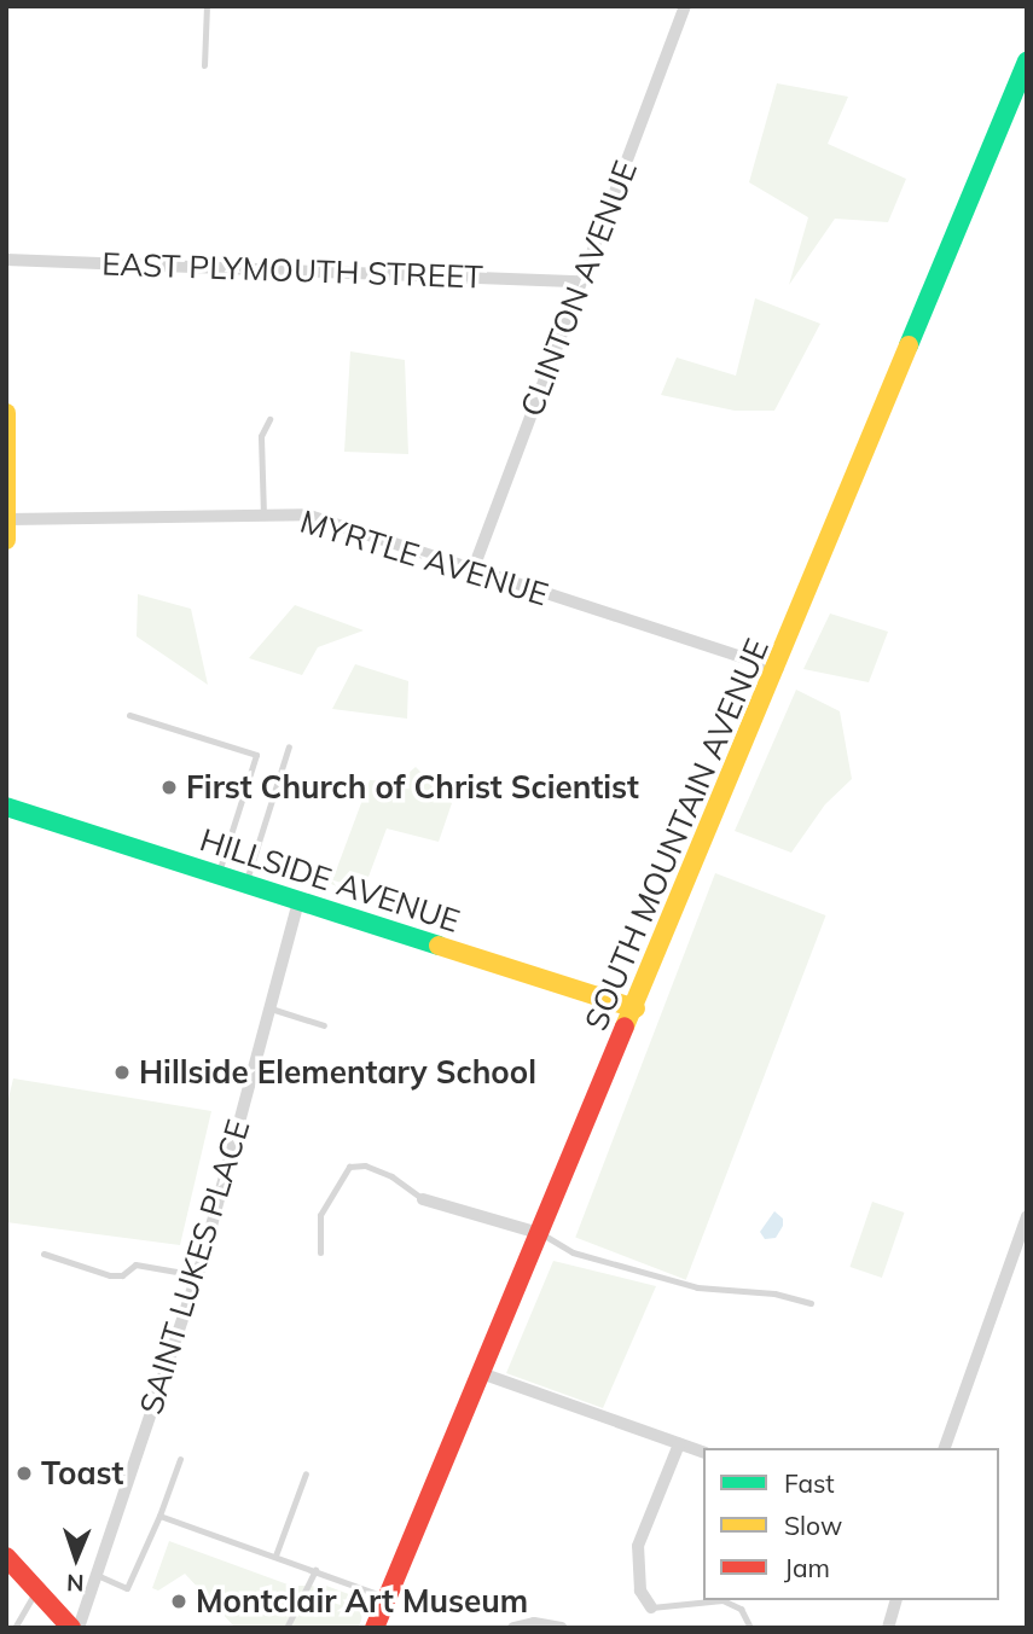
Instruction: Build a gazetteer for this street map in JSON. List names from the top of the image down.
{
  "streets": {
    "street": [
      "EAST PLYMOUTH STREET",
      "CLINTON AVENUE",
      "MYRTLE AVENUE",
      "SOUTH MOUNTAIN AVENUE",
      "HILLSIDE AVENUE",
      "SAINT LUKES PLACE"
    ]
  },
  "crossings": [
    ["EAST PLYMOUTH STREET", "CLINTON AVENUE"],
    ["CLINTON AVENUE", "MYRTLE AVENUE"],
    ["MYRTLE AVENUE", "SOUTH MOUNTAIN AVENUE"],
    ["SOUTH MOUNTAIN AVENUE", "HILLSIDE AVENUE"],
    ["HILLSIDE AVENUE", "SAINT LUKES PLACE"]
  ],
  "places": [
    "First Church of Christ Scientist",
    "Hillside Elementary School",
    "Toast",
    "Montclair Art Museum"
  ],
  "legend": ["Fast", "Slow", "Jam"],
  "north": "bottom"
}
